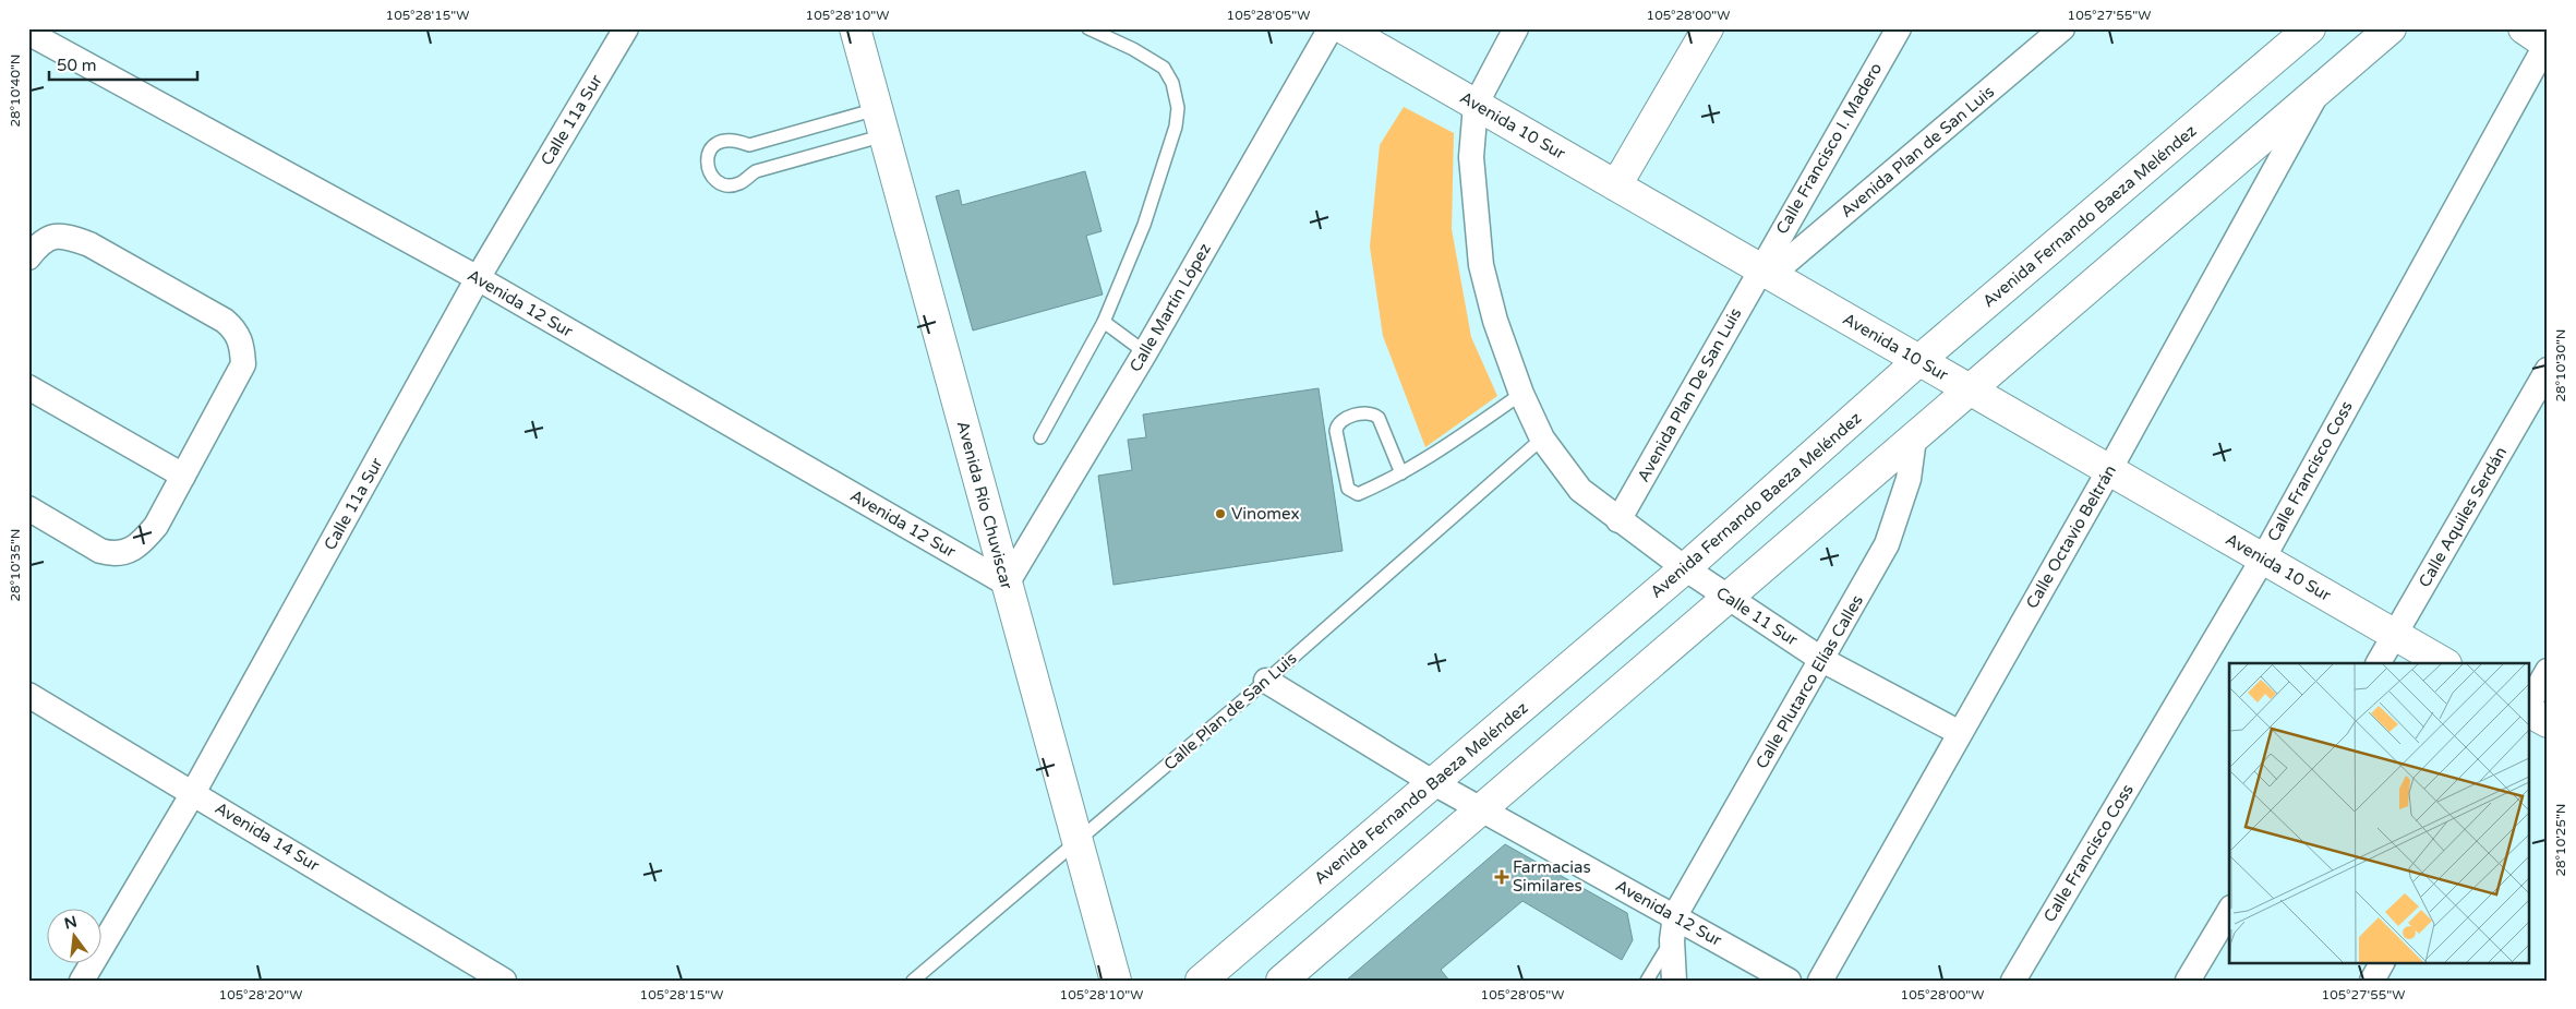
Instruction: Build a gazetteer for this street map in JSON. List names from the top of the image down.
{
  "streets": {
    "main road": ["Avenida 10 Sur", "Avenida Fernando Baeza Meléndez", "Avenida Río Chuviscar"],
    "street": [
      "Calle 11a Sur",
      "Calle Francisco I. Madero",
      "Avenida Plan de San Luis",
      "Avenida 12 Sur",
      "Calle Martín López",
      "Avenida Plan De San Luis",
      "Calle Francisco Coss",
      "Calle Aquiles Serdán",
      "Calle Octavio Beltrán",
      "Calle 11 Sur",
      "Calle Plutarco Elías Calles",
      "Avenida 14 Sur"
    ],
    "lane": ["Calle Plan de San Luis"]
  },
  "crossings": [
    ["Calle 11a Sur", "Avenida 12 Sur"],
    ["Calle 11a Sur", "Avenida 14 Sur"],
    ["Avenida 10 Sur", "Calle Francisco I. Madero"],
    ["Avenida 10 Sur", "Avenida Plan de San Luis"],
    ["Avenida 10 Sur", "Avenida Fernando Baeza Meléndez"],
    ["Avenida 10 Sur", "Avenida Plan De San Luis"],
    ["Avenida 10 Sur", "Calle Francisco Coss"],
    ["Avenida 10 Sur", "Calle Aquiles Serdán"],
    ["Avenida 10 Sur", "Calle Octavio Beltrán"],
    ["Avenida 10 Sur", "Calle 11 Sur"],
    ["Calle Francisco I. Madero", "Avenida Plan de San Luis"],
    ["Calle Francisco I. Madero", "Avenida Plan De San Luis"],
    ["Avenida Plan de San Luis", "Avenida Plan De San Luis"],
    ["Avenida Fernando Baeza Meléndez", "Avenida 12 Sur"],
    ["Avenida Fernando Baeza Meléndez", "Calle 11 Sur"],
    ["Avenida 12 Sur", "Calle Martín López"],
    ["Avenida 12 Sur", "Avenida Río Chuviscar"],
    ["Avenida 12 Sur", "Calle Plutarco Elías Calles"],
    ["Avenida 12 Sur", "Calle Plan de San Luis"],
    ["Calle Martín López", "Avenida Río Chuviscar"],
    ["Avenida Plan De San Luis", "Calle 11 Sur"],
    ["Avenida Río Chuviscar", "Calle Plan de San Luis"],
    ["Calle Octavio Beltrán", "Calle 11 Sur"],
    ["Calle 11 Sur", "Calle Plutarco Elías Calles"],
    ["Calle 11 Sur", "Calle Plan de San Luis"]
  ],
  "places": {
    "other": ["Vinomex"],
    "health": ["Farmacias Similares"]
  },
  "scale_bar": "50 m",
  "north": "top",
  "coordinates": [
    "105°28'15\"W",
    "105°28'10\"W",
    "105°28'05\"W",
    "105°28'00\"W",
    "105°27'55\"W",
    "28°10'40\"N",
    "28°10'30\"N",
    "28°10'35\"N",
    "28°10'25\"N",
    "105°28'20\"W"
  ]
}
